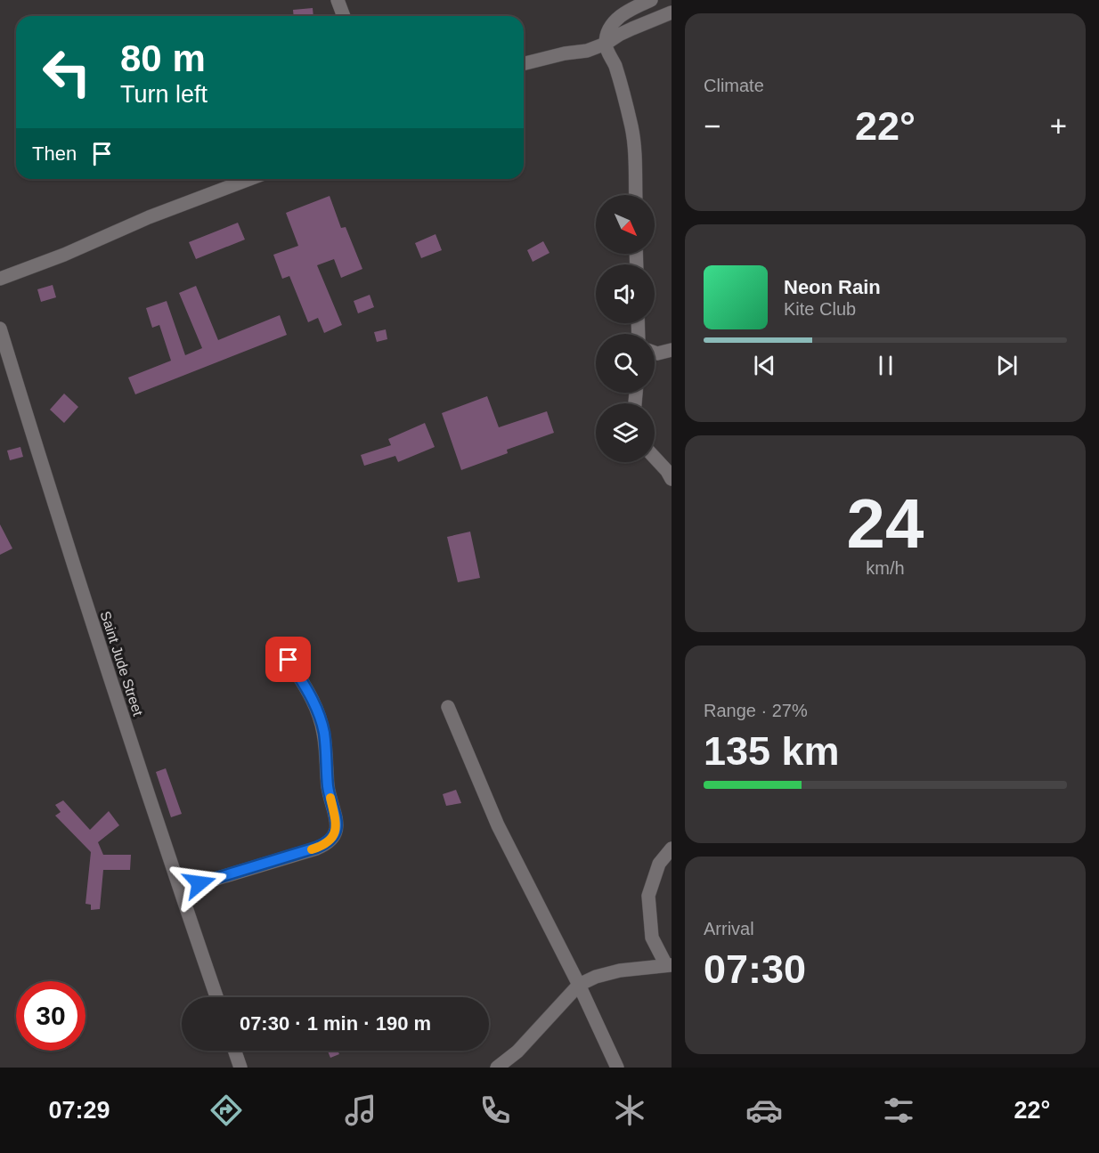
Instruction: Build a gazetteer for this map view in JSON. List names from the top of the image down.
{
  "streets": {
    "street": ["Saint Jude Street"]
  },
  "north": "bottom right",
  "page": {
    "tile": [
      "Climate",
      ["24", "km/h"],
      ["Range · 27%", "135 km"],
      ["Arrival", "07:30"]
    ],
    "turn": ["80 m", "Turn left"],
    "heat": ["−", "22°", "+"],
    "then": "Then",
    "song": ["Neon Rain", "Kite Club"],
    "limit": "30",
    "trip": "07:30 · 1 min · 190 m",
    "tabs": ["07:29", "22°"]
  }
}
